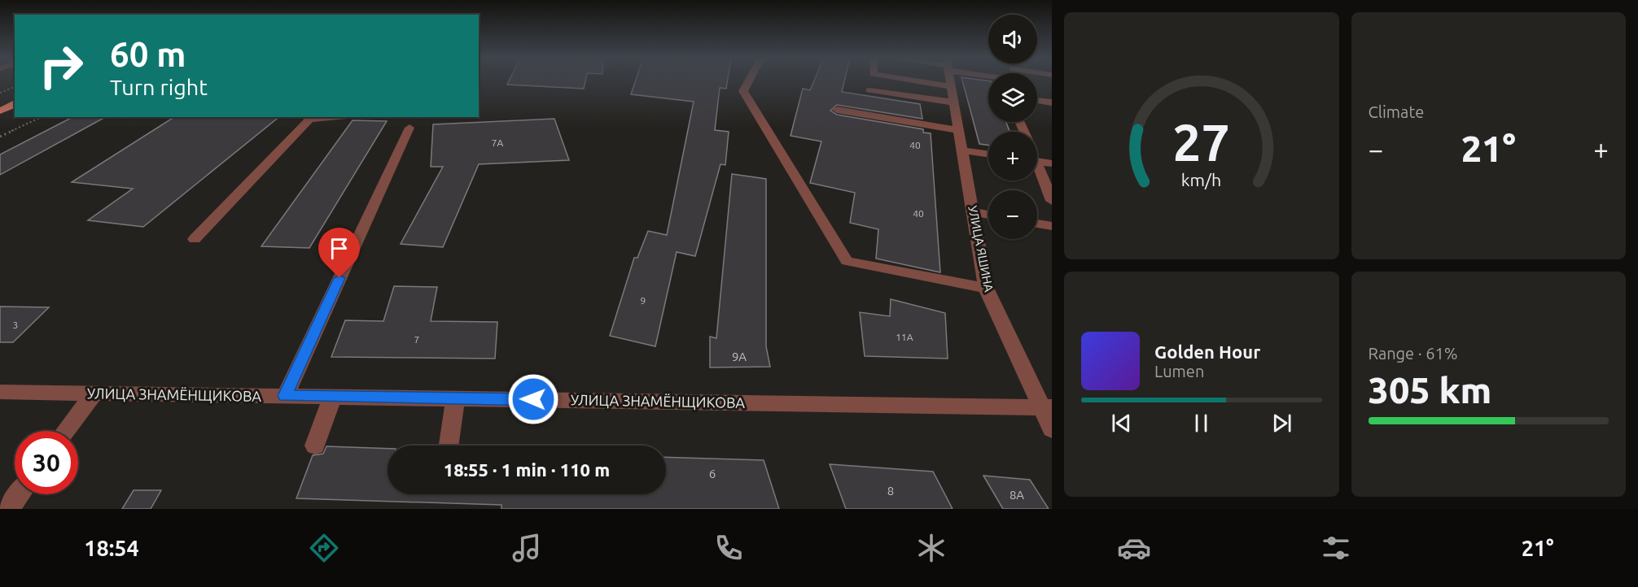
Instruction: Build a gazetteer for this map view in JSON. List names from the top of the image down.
{
  "streets": {
    "street": ["УЛИЦА ЯШИНА", "УЛИЦА ЗНАМЁНЩИКОВА"]
  },
  "crossings": [
    ["УЛИЦА ЯШИНА", "УЛИЦА ЗНАМЁНЩИКОВА"]
  ],
  "house_numbers": [
    "7А",
    "40",
    "40",
    "9",
    "3",
    "11А",
    "7",
    "9А",
    "6",
    "8",
    "8А"
  ],
  "page": {
    "tile": [
      "Climate",
      ["Range · 61%", "305 km"]
    ],
    "map_buttons": ["+", "−"],
    "turn": ["60 m", "Turn right"],
    "heat": ["−", "21°", "+"],
    "song": ["Golden Hour", "Lumen"],
    "limit": "30",
    "trip": "18:55 · 1 min · 110 m",
    "tabs": ["18:54", "21°"],
    "gauge": ["27", "km/h"]
  }
}
